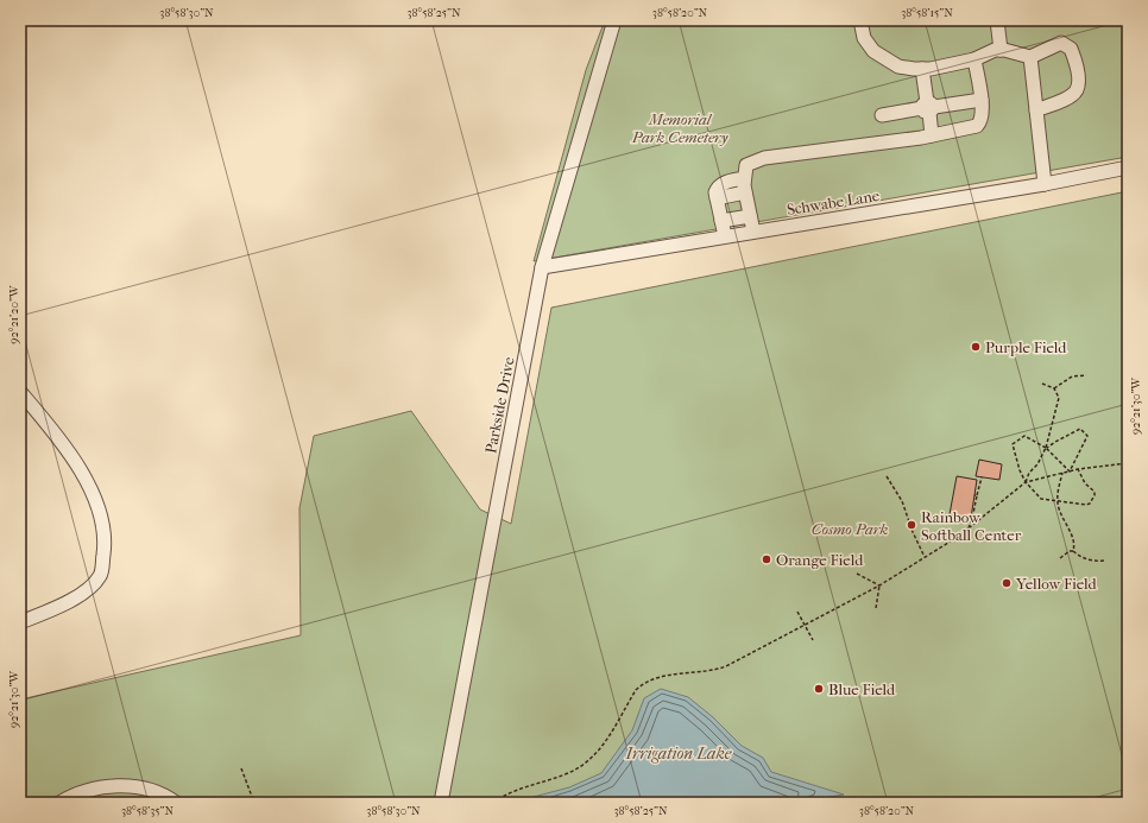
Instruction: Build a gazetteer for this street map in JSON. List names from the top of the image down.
{
  "streets": {
    "street": ["Schwabe Lane", "Parkside Drive"]
  },
  "crossings": [
    ["Schwabe Lane", "Parkside Drive"]
  ],
  "water": ["Irrigation Lake"],
  "parks": ["Memorial Park Cemetery", "Cosmo Park"],
  "places": [
    "Purple Field",
    "Rainbow Softball Center",
    "Orange Field",
    "Yellow Field",
    "Blue Field"
  ],
  "coordinates": [
    "38°58'30\"N",
    "38°58'25\"N",
    "38°58'20\"N",
    "38°58'15\"N",
    "92°21'20\"W",
    "92°21'30\"W",
    "38°58'35\"N"
  ]
}
